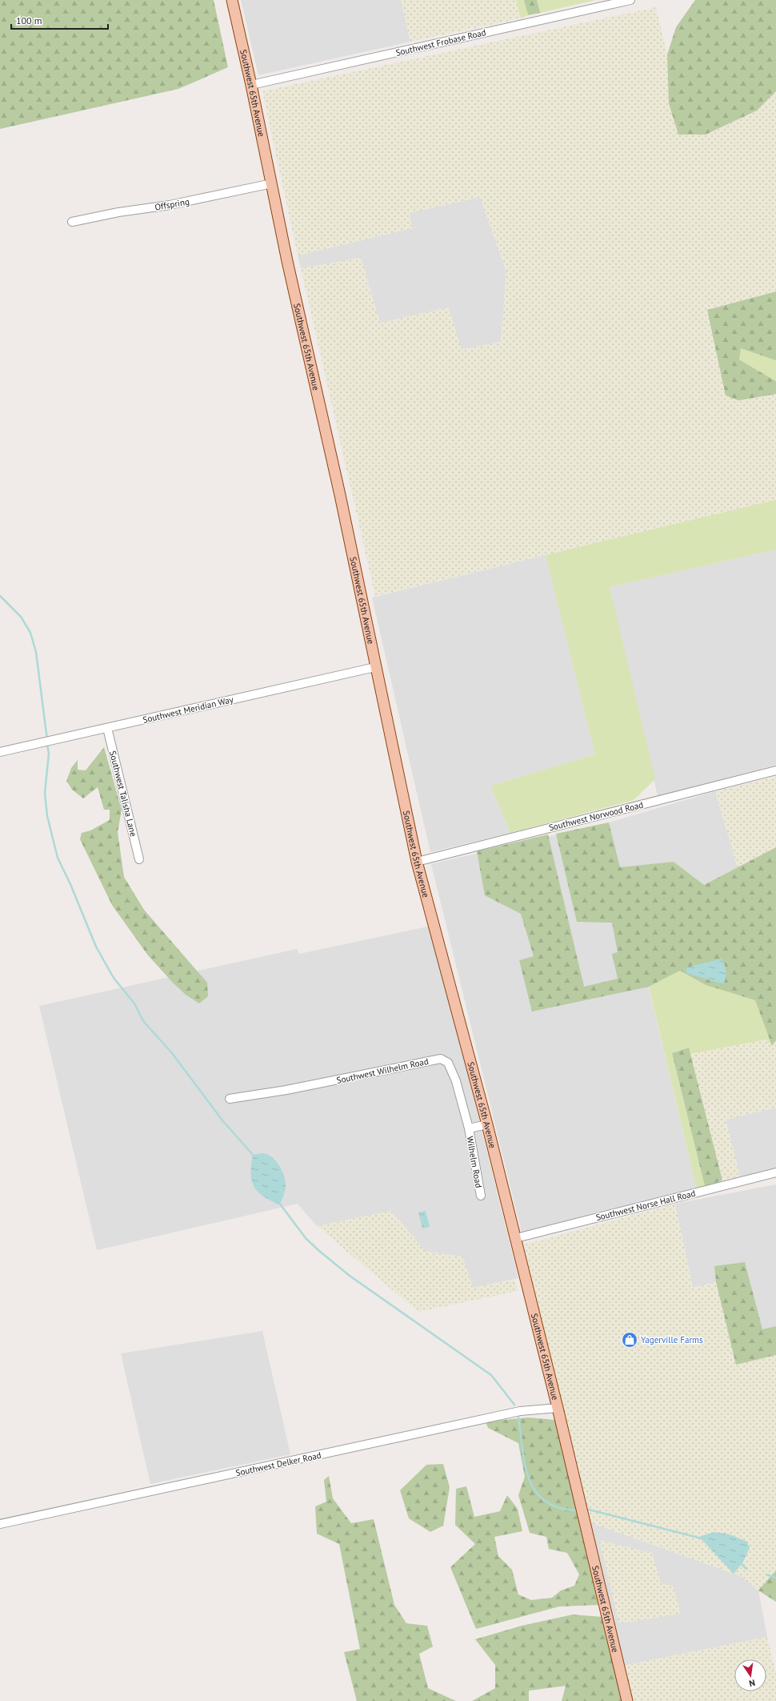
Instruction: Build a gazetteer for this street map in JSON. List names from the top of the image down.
{
  "streets": {
    "main road": ["Southwest 65th Avenue"],
    "street": [
      "Southwest Frobase Road",
      "Offspring",
      "Southwest Meridian Way",
      "Southwest Talisha Lane",
      "Southwest Norwood Road",
      "Southwest Wilhelm Road",
      "Wilhelm Road",
      "Southwest Norse Hall Road",
      "Southwest Delker Road"
    ]
  },
  "crossings": [
    ["Southwest Frobase Road", "Southwest 65th Avenue"],
    ["Southwest 65th Avenue", "Offspring"],
    ["Southwest 65th Avenue", "Southwest Meridian Way"],
    ["Southwest 65th Avenue", "Southwest Norwood Road"],
    ["Southwest 65th Avenue", "Southwest Norse Hall Road"],
    ["Southwest 65th Avenue", "Southwest Delker Road"],
    ["Southwest Meridian Way", "Southwest Talisha Lane"],
    ["Southwest Wilhelm Road", "Wilhelm Road"]
  ],
  "places": {
    "shop": ["Yagerville Farms"]
  },
  "scale_bar": "100 m",
  "north": "bottom"
}
